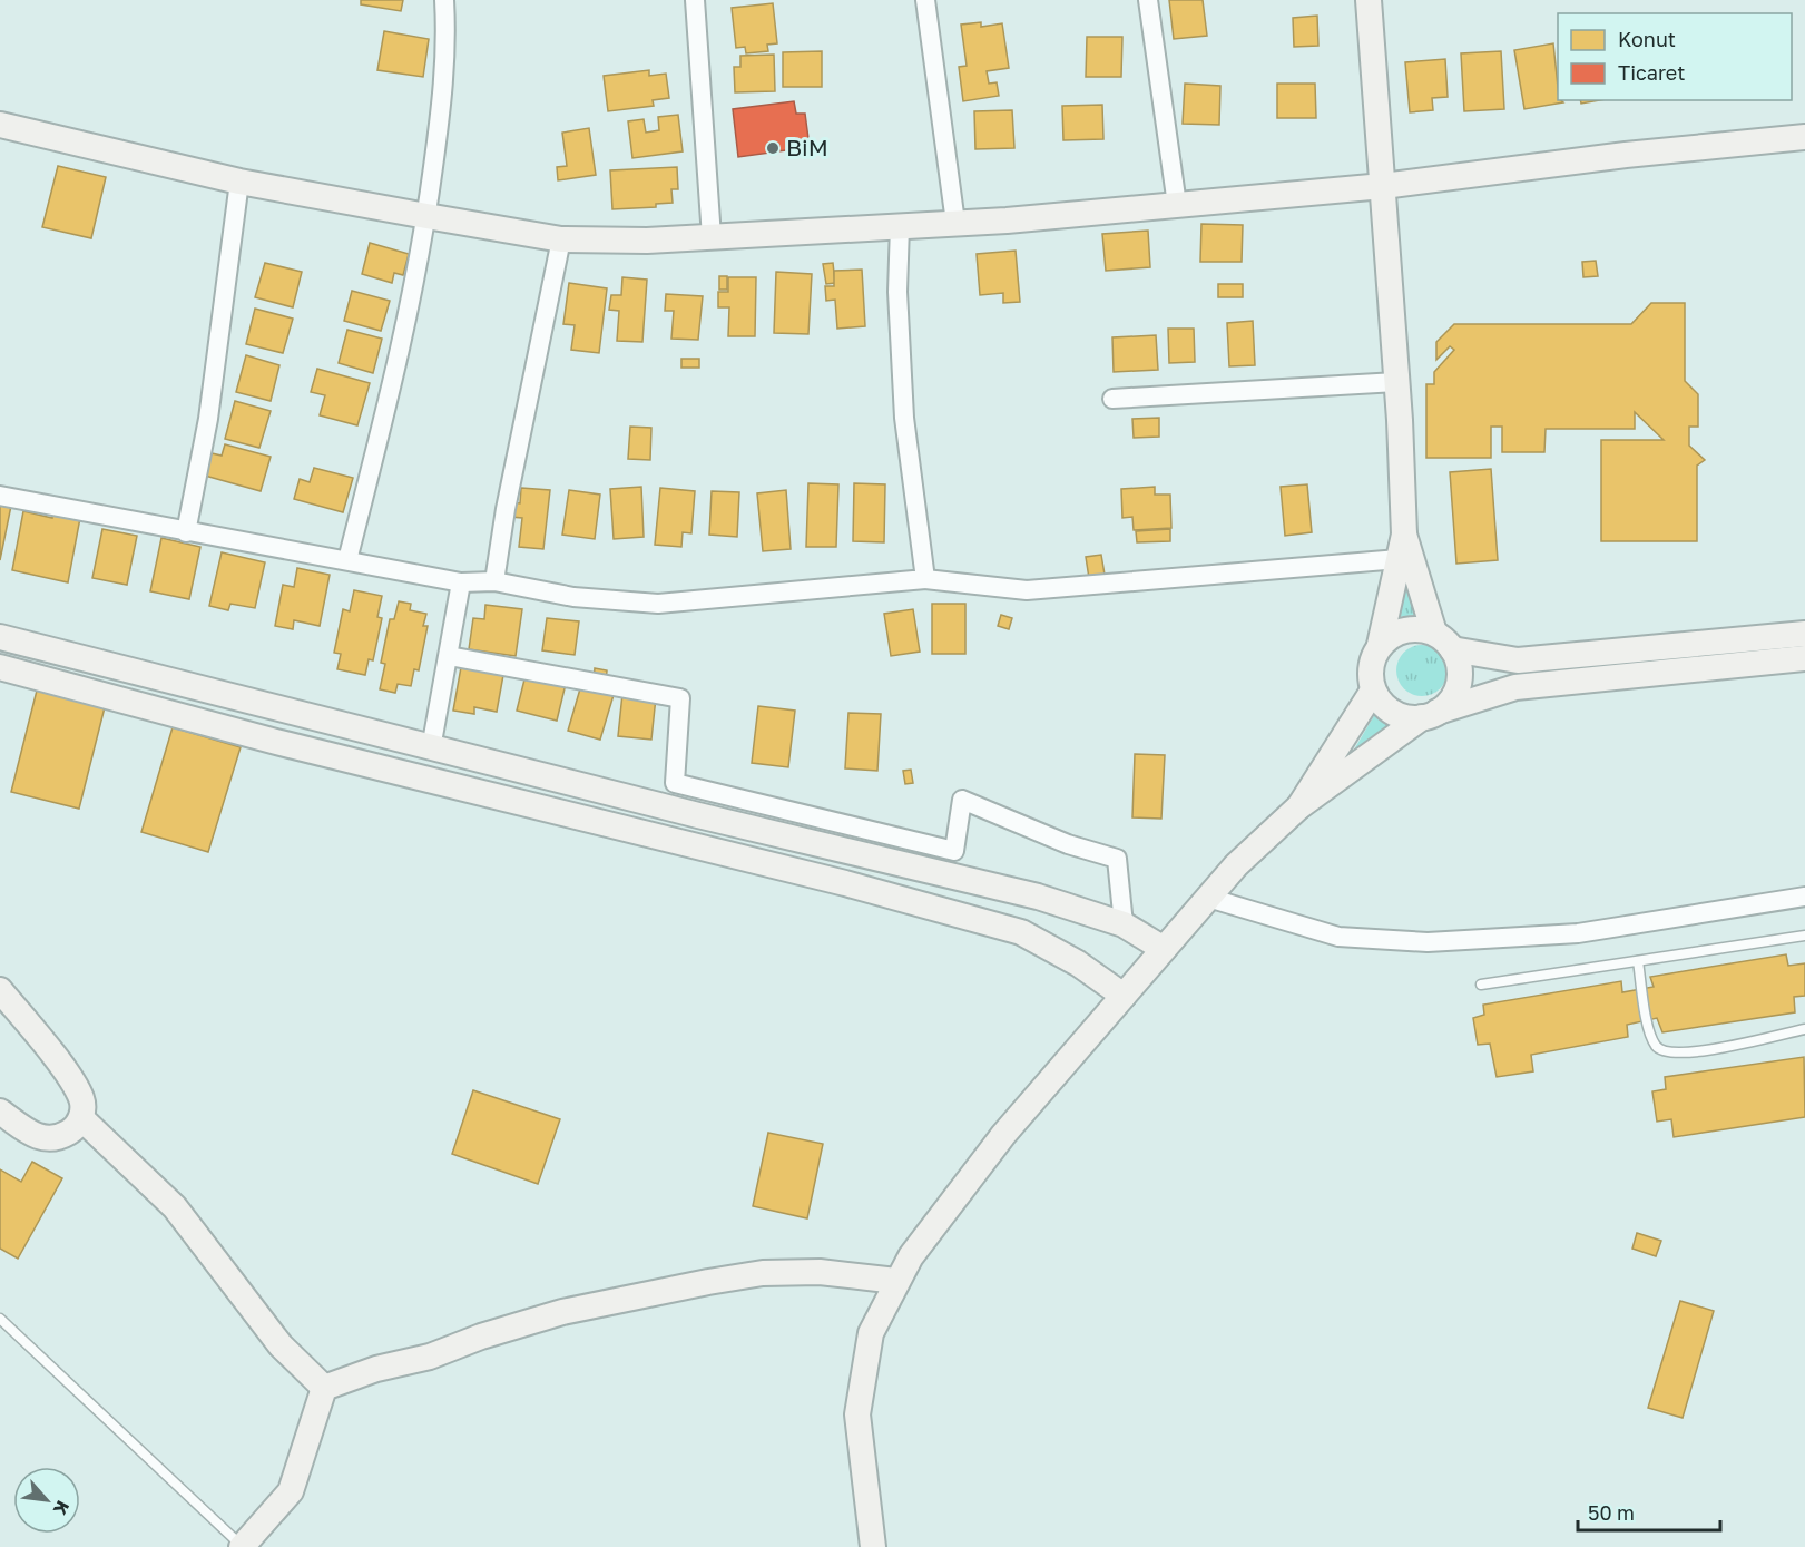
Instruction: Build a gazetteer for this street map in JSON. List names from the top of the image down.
{
  "places": ["BiM"],
  "legend": ["Konut", "Ticaret"],
  "scale_bar": "50 m",
  "north": "bottom right"
}
